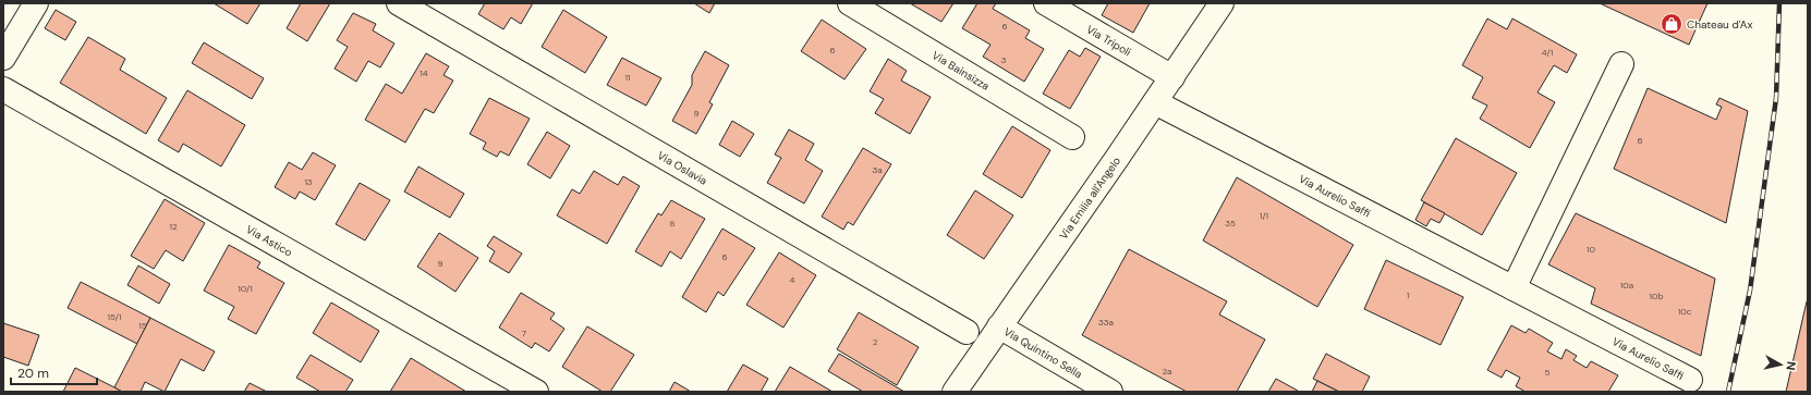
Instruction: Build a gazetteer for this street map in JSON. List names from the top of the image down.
{
  "streets": {
    "street": [
      "Via Tripoli",
      "Via Bainsizza",
      "Via Oslavia",
      "Via Aurelio Saffi",
      "Via Emilia all'Angelo",
      "Via Astico",
      "Via Quintino Sella"
    ]
  },
  "crossings": [
    ["Via Tripoli", "Via Emilia all'Angelo"],
    ["Via Aurelio Saffi", "Via Emilia all'Angelo"],
    ["Via Emilia all'Angelo", "Via Quintino Sella"]
  ],
  "places": {
    "shop": ["Chateau d'Ax"]
  },
  "house_numbers": [
    "6",
    "6",
    "4/1",
    "3",
    "14",
    "11",
    "9",
    "6",
    "3a",
    "13",
    "1/1",
    "8",
    "35",
    "12",
    "10",
    "6",
    "9",
    "4",
    "10a",
    "10/1",
    "1",
    "10b",
    "10c",
    "15/1",
    "33a",
    "15",
    "7",
    "2",
    "2a",
    "5"
  ],
  "scale_bar": "20 m",
  "north": "right"
}
